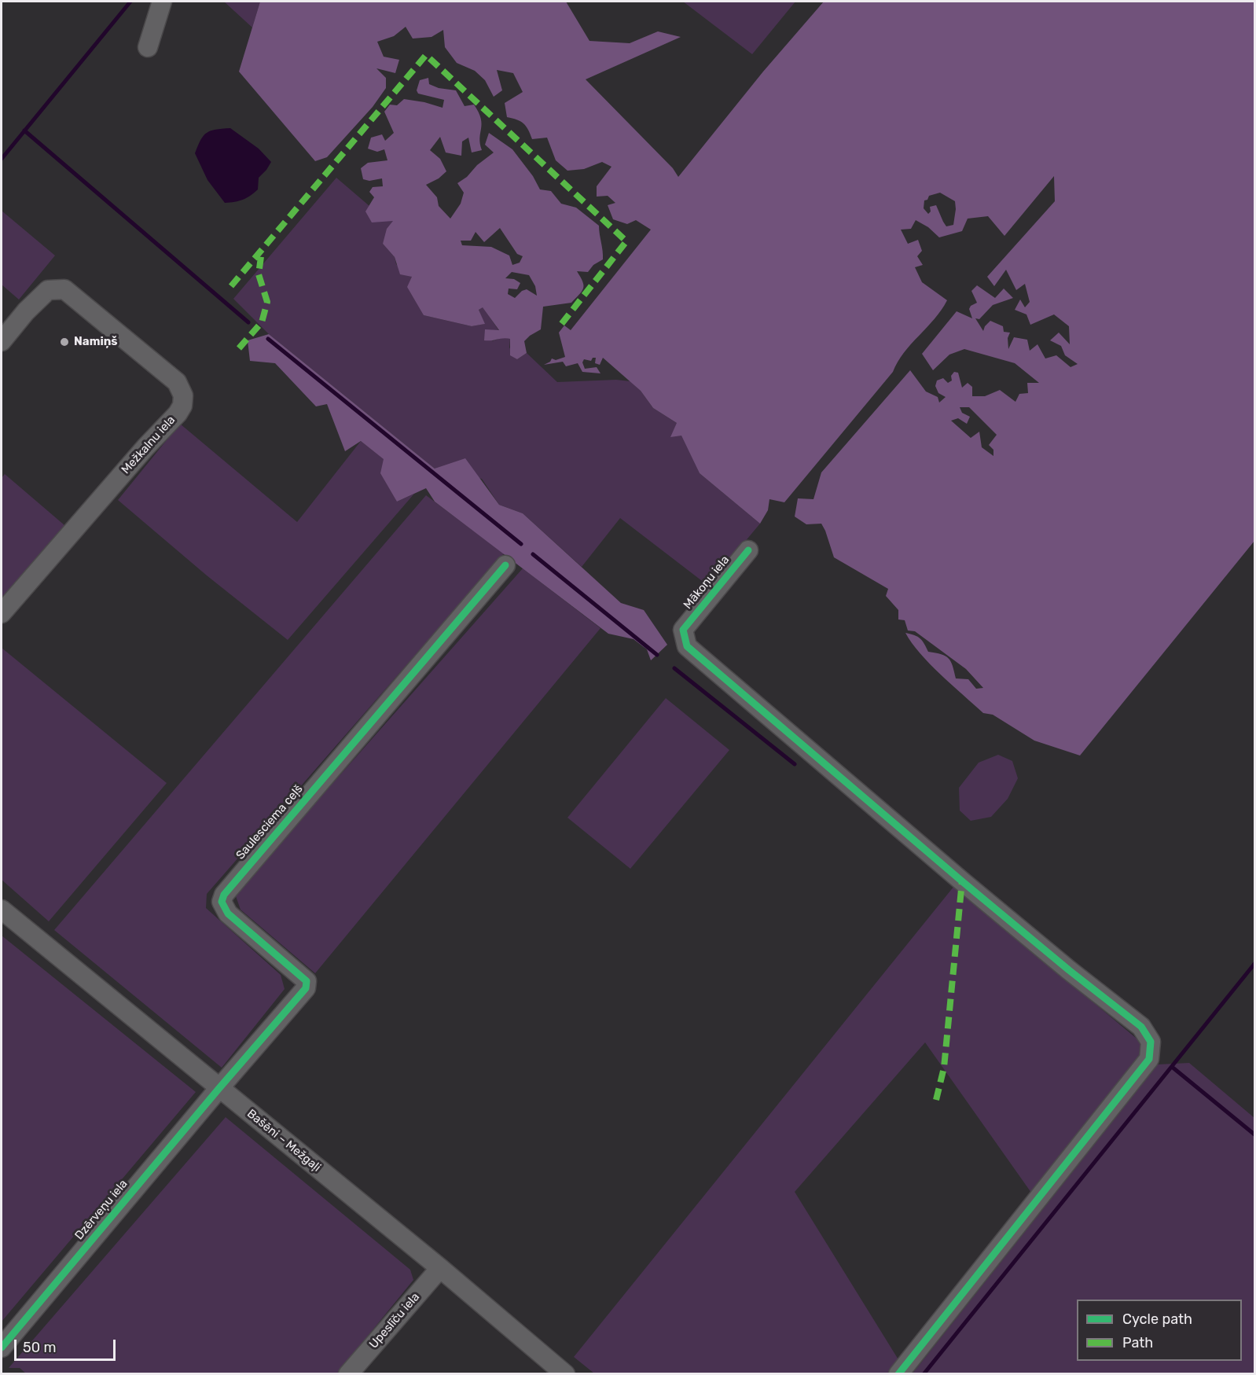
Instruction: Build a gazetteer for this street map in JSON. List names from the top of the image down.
{
  "streets": {
    "street": [
      "Mežkalnu iela",
      "Mākoņu iela",
      "Saulesciema ceļš",
      "Bašēni – Mežgaļi",
      "Dzērveņu iela",
      "Upeslīču iela"
    ]
  },
  "crossings": [
    ["Saulesciema ceļš", "Bašēni – Mežgaļi"],
    ["Saulesciema ceļš", "Dzērveņu iela"],
    ["Bašēni – Mežgaļi", "Dzērveņu iela"],
    ["Bašēni – Mežgaļi", "Upeslīču iela"]
  ],
  "places": ["Namiņš"],
  "legend": ["Cycle path", "Path"],
  "scale_bar": "50 m"
}
